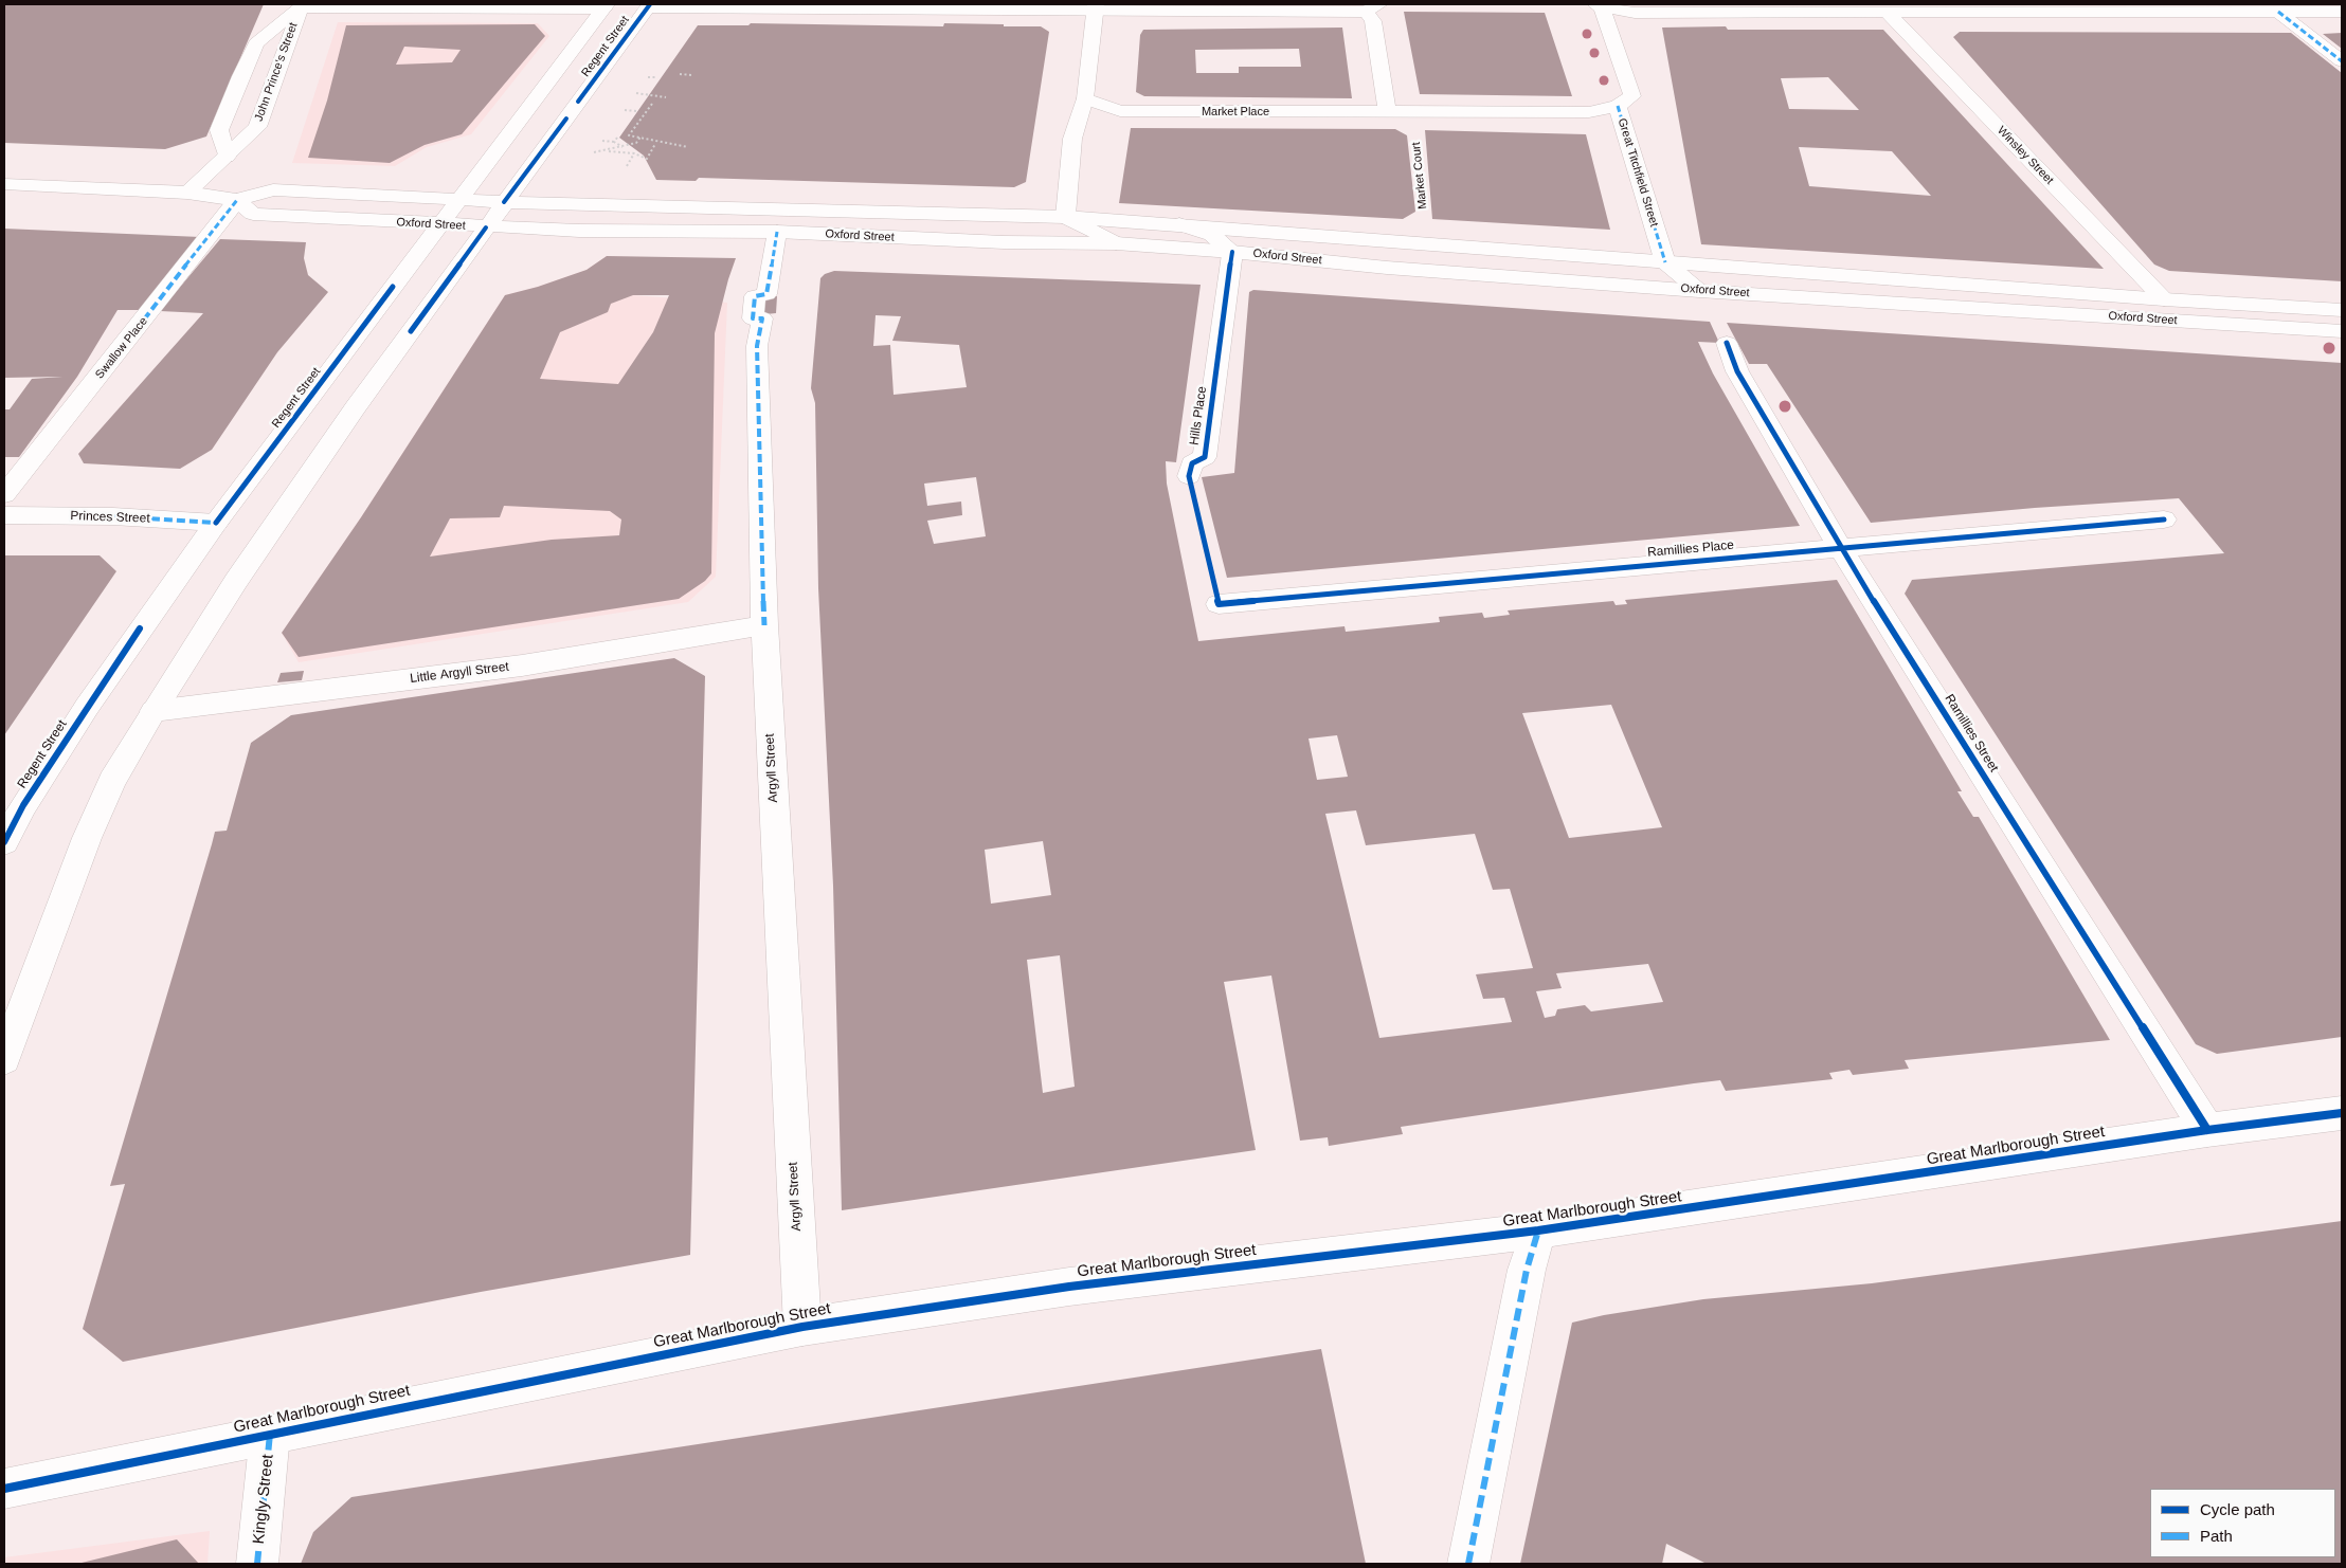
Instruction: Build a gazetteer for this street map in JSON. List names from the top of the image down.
{
  "streets": {
    "street": [
      "Regent Street",
      "John Prince's Street",
      "Market Place",
      "Winsley Street",
      "Great Titchfield Street",
      "Oxford Street",
      "Swallow Place",
      "Hills Place",
      "Princes Street",
      "Ramillies Place",
      "Little Argyll Street",
      "Ramillies Street",
      "Argyll Street",
      "Great Marlborough Street",
      "Kingly Street"
    ],
    "path": ["Market Court"]
  },
  "crossings": [
    ["Regent Street", "Oxford Street"],
    ["Regent Street", "Princes Street"],
    ["Regent Street", "Little Argyll Street"],
    ["John Prince's Street", "Oxford Street"],
    ["Market Place", "Great Titchfield Street"],
    ["Winsley Street", "Oxford Street"],
    ["Great Titchfield Street", "Oxford Street"],
    ["Oxford Street", "Swallow Place"],
    ["Oxford Street", "Hills Place"],
    ["Oxford Street", "Argyll Street"],
    ["Ramillies Place", "Ramillies Street"],
    ["Little Argyll Street", "Argyll Street"],
    ["Ramillies Street", "Great Marlborough Street"],
    ["Argyll Street", "Great Marlborough Street"],
    ["Great Marlborough Street", "Kingly Street"]
  ],
  "legend": ["Cycle path", "Path"]
}
